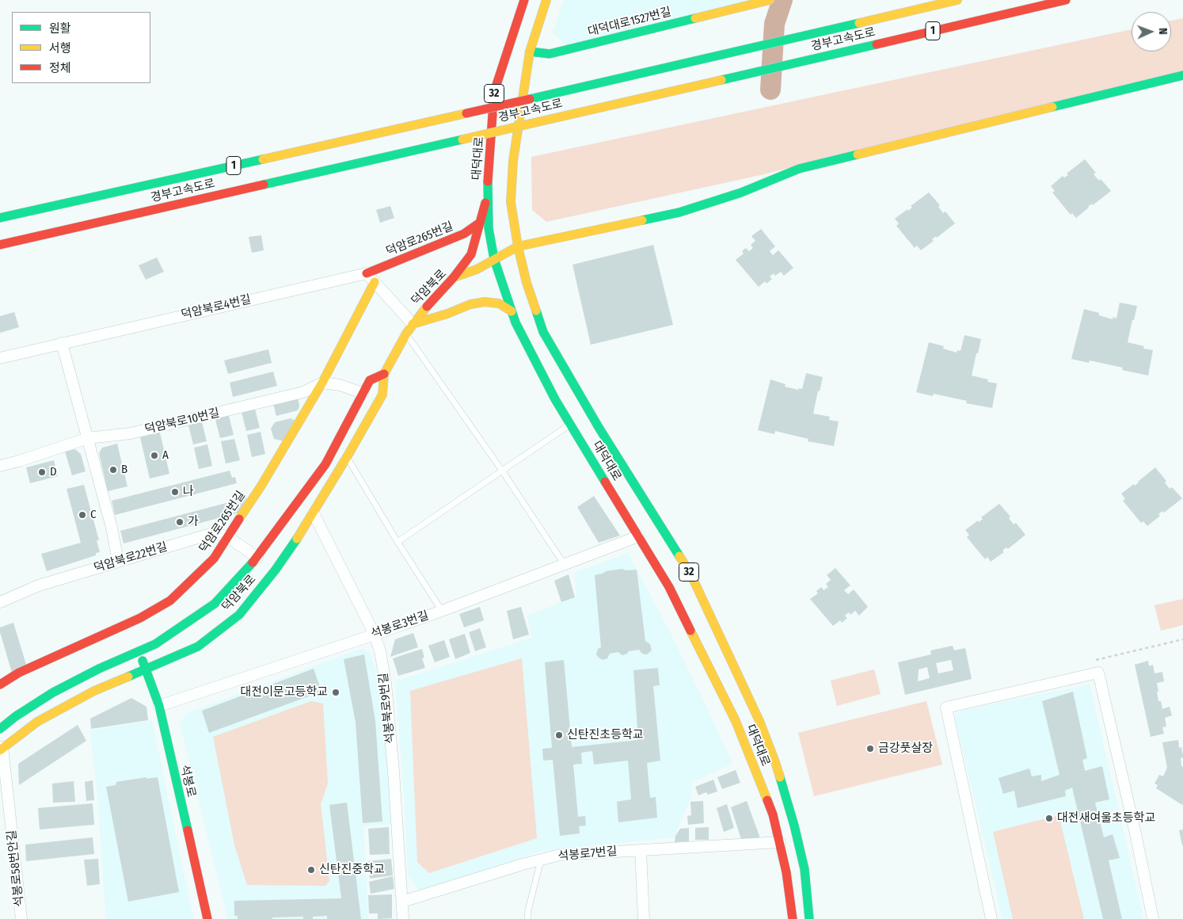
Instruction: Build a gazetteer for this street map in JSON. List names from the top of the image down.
{
  "streets": {
    "main road": [
      "대덕대로1527번길",
      "1",
      "경부고속도로",
      "32",
      "대덕대로",
      "덕암로265번길",
      "덕암북로",
      "석봉로"
    ],
    "street": [
      "덕암북로4번길",
      "덕암북로10번길",
      "덕암북로22번길",
      "석봉로3번길",
      "석봉북로9번길",
      "석봉로7번길",
      "석봉로58번안길"
    ]
  },
  "crossings": [
    ["대덕대로1527번길", "대덕대로"],
    ["대덕대로", "덕암북로"],
    ["대덕대로", "석봉로3번길"],
    ["대덕대로", "석봉로7번길"],
    ["덕암로265번길", "덕암북로4번길"],
    ["덕암로265번길", "덕암북로10번길"],
    ["덕암로265번길", "덕암북로22번길"],
    ["덕암북로", "석봉북로9번길"],
    ["덕암북로", "석봉로"],
    ["덕암북로", "석봉로58번안길"],
    ["석봉로3번길", "석봉북로9번길"],
    ["석봉로3번길", "석봉로"],
    ["석봉북로9번길", "석봉로7번길"]
  ],
  "places": [
    "A",
    "B",
    "D",
    "나",
    "C",
    "가",
    "대전이문고등학교",
    "신탄진초등학교",
    "금강풋살장",
    "대전새여울초등학교",
    "신탄진중학교"
  ],
  "legend": ["원활", "서행", "정체"],
  "north": "right"
}
